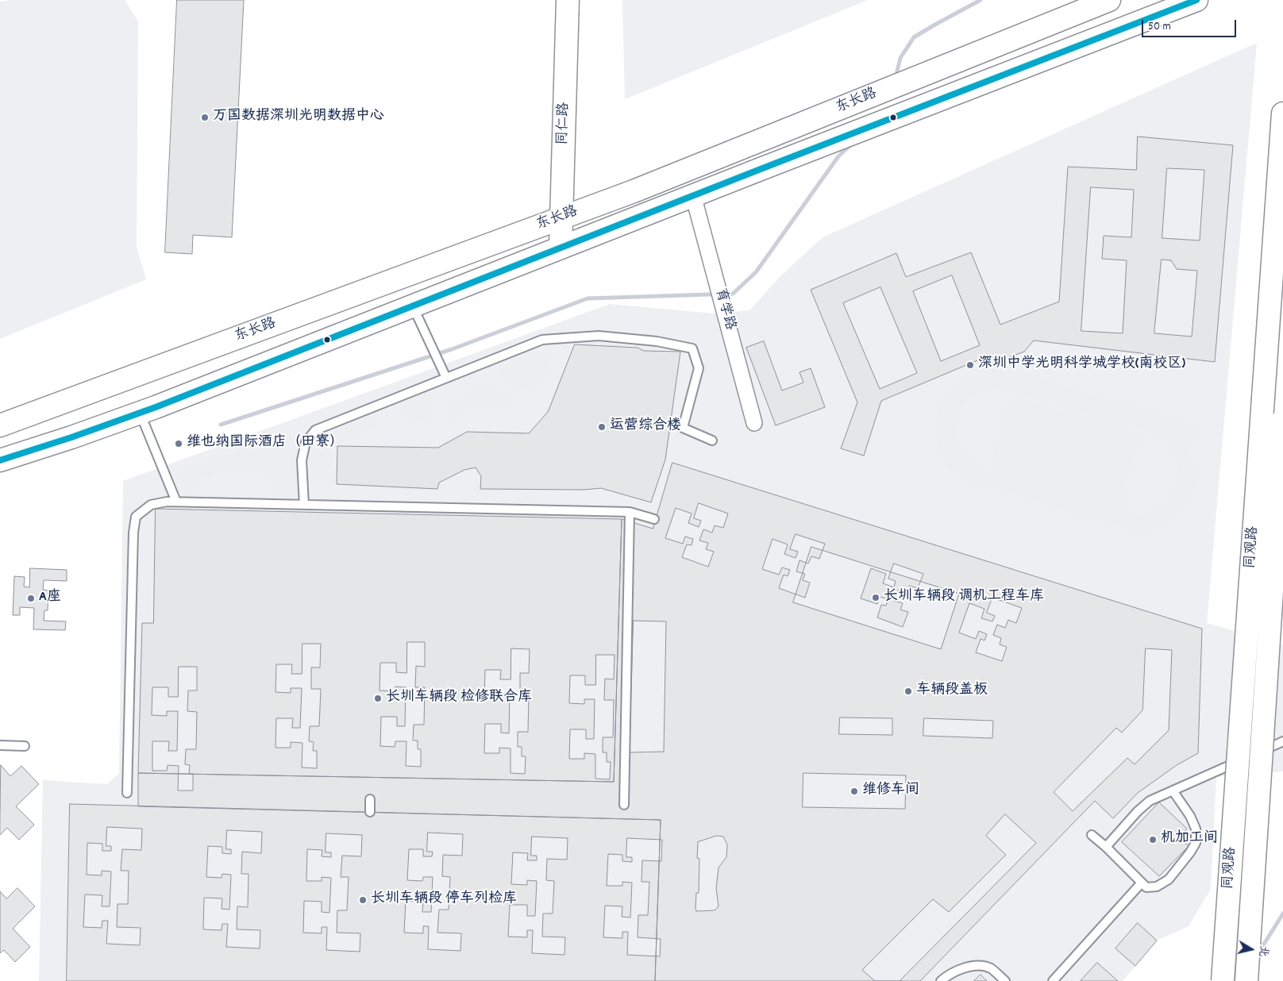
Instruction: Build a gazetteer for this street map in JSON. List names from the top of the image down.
{
  "streets": {
    "main road": ["东长路", "同仁路", "同观路"],
    "street": ["育学路"]
  },
  "crossings": [
    ["东长路", "同仁路"],
    ["东长路", "育学路"]
  ],
  "places": [
    "万国数据深圳光明数据中心",
    "深圳中学光明科学城学校(南校区)",
    "运营综合楼",
    "维也纳国际酒店（田寮）",
    "长圳车辆段 调机工程车库",
    "A座",
    "车辆段盖板",
    "长圳车辆段 检修联合库",
    "维修车间",
    "机加工间",
    "长圳车辆段 停车列检库"
  ],
  "scale_bar": "50 m",
  "north": "right"
}
